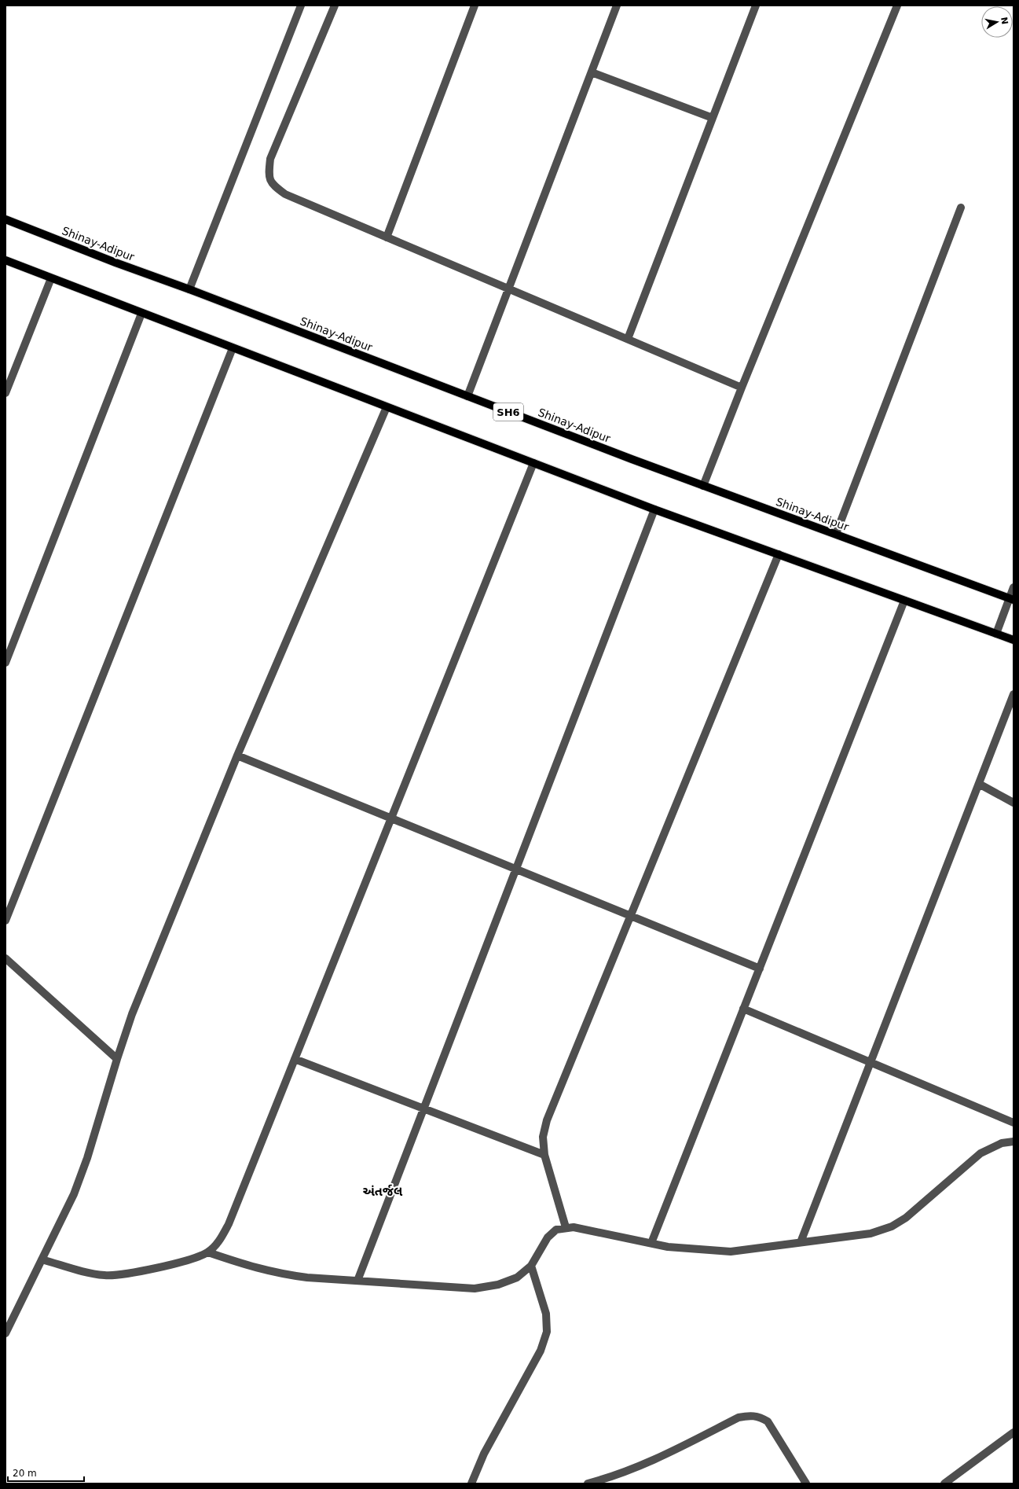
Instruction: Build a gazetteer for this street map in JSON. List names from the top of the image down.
{
  "streets": {
    "main road": ["Shinay-Adipur", "SH6"]
  },
  "districts": ["અંતર્જલ"],
  "scale_bar": "20 m",
  "north": "right"
}
